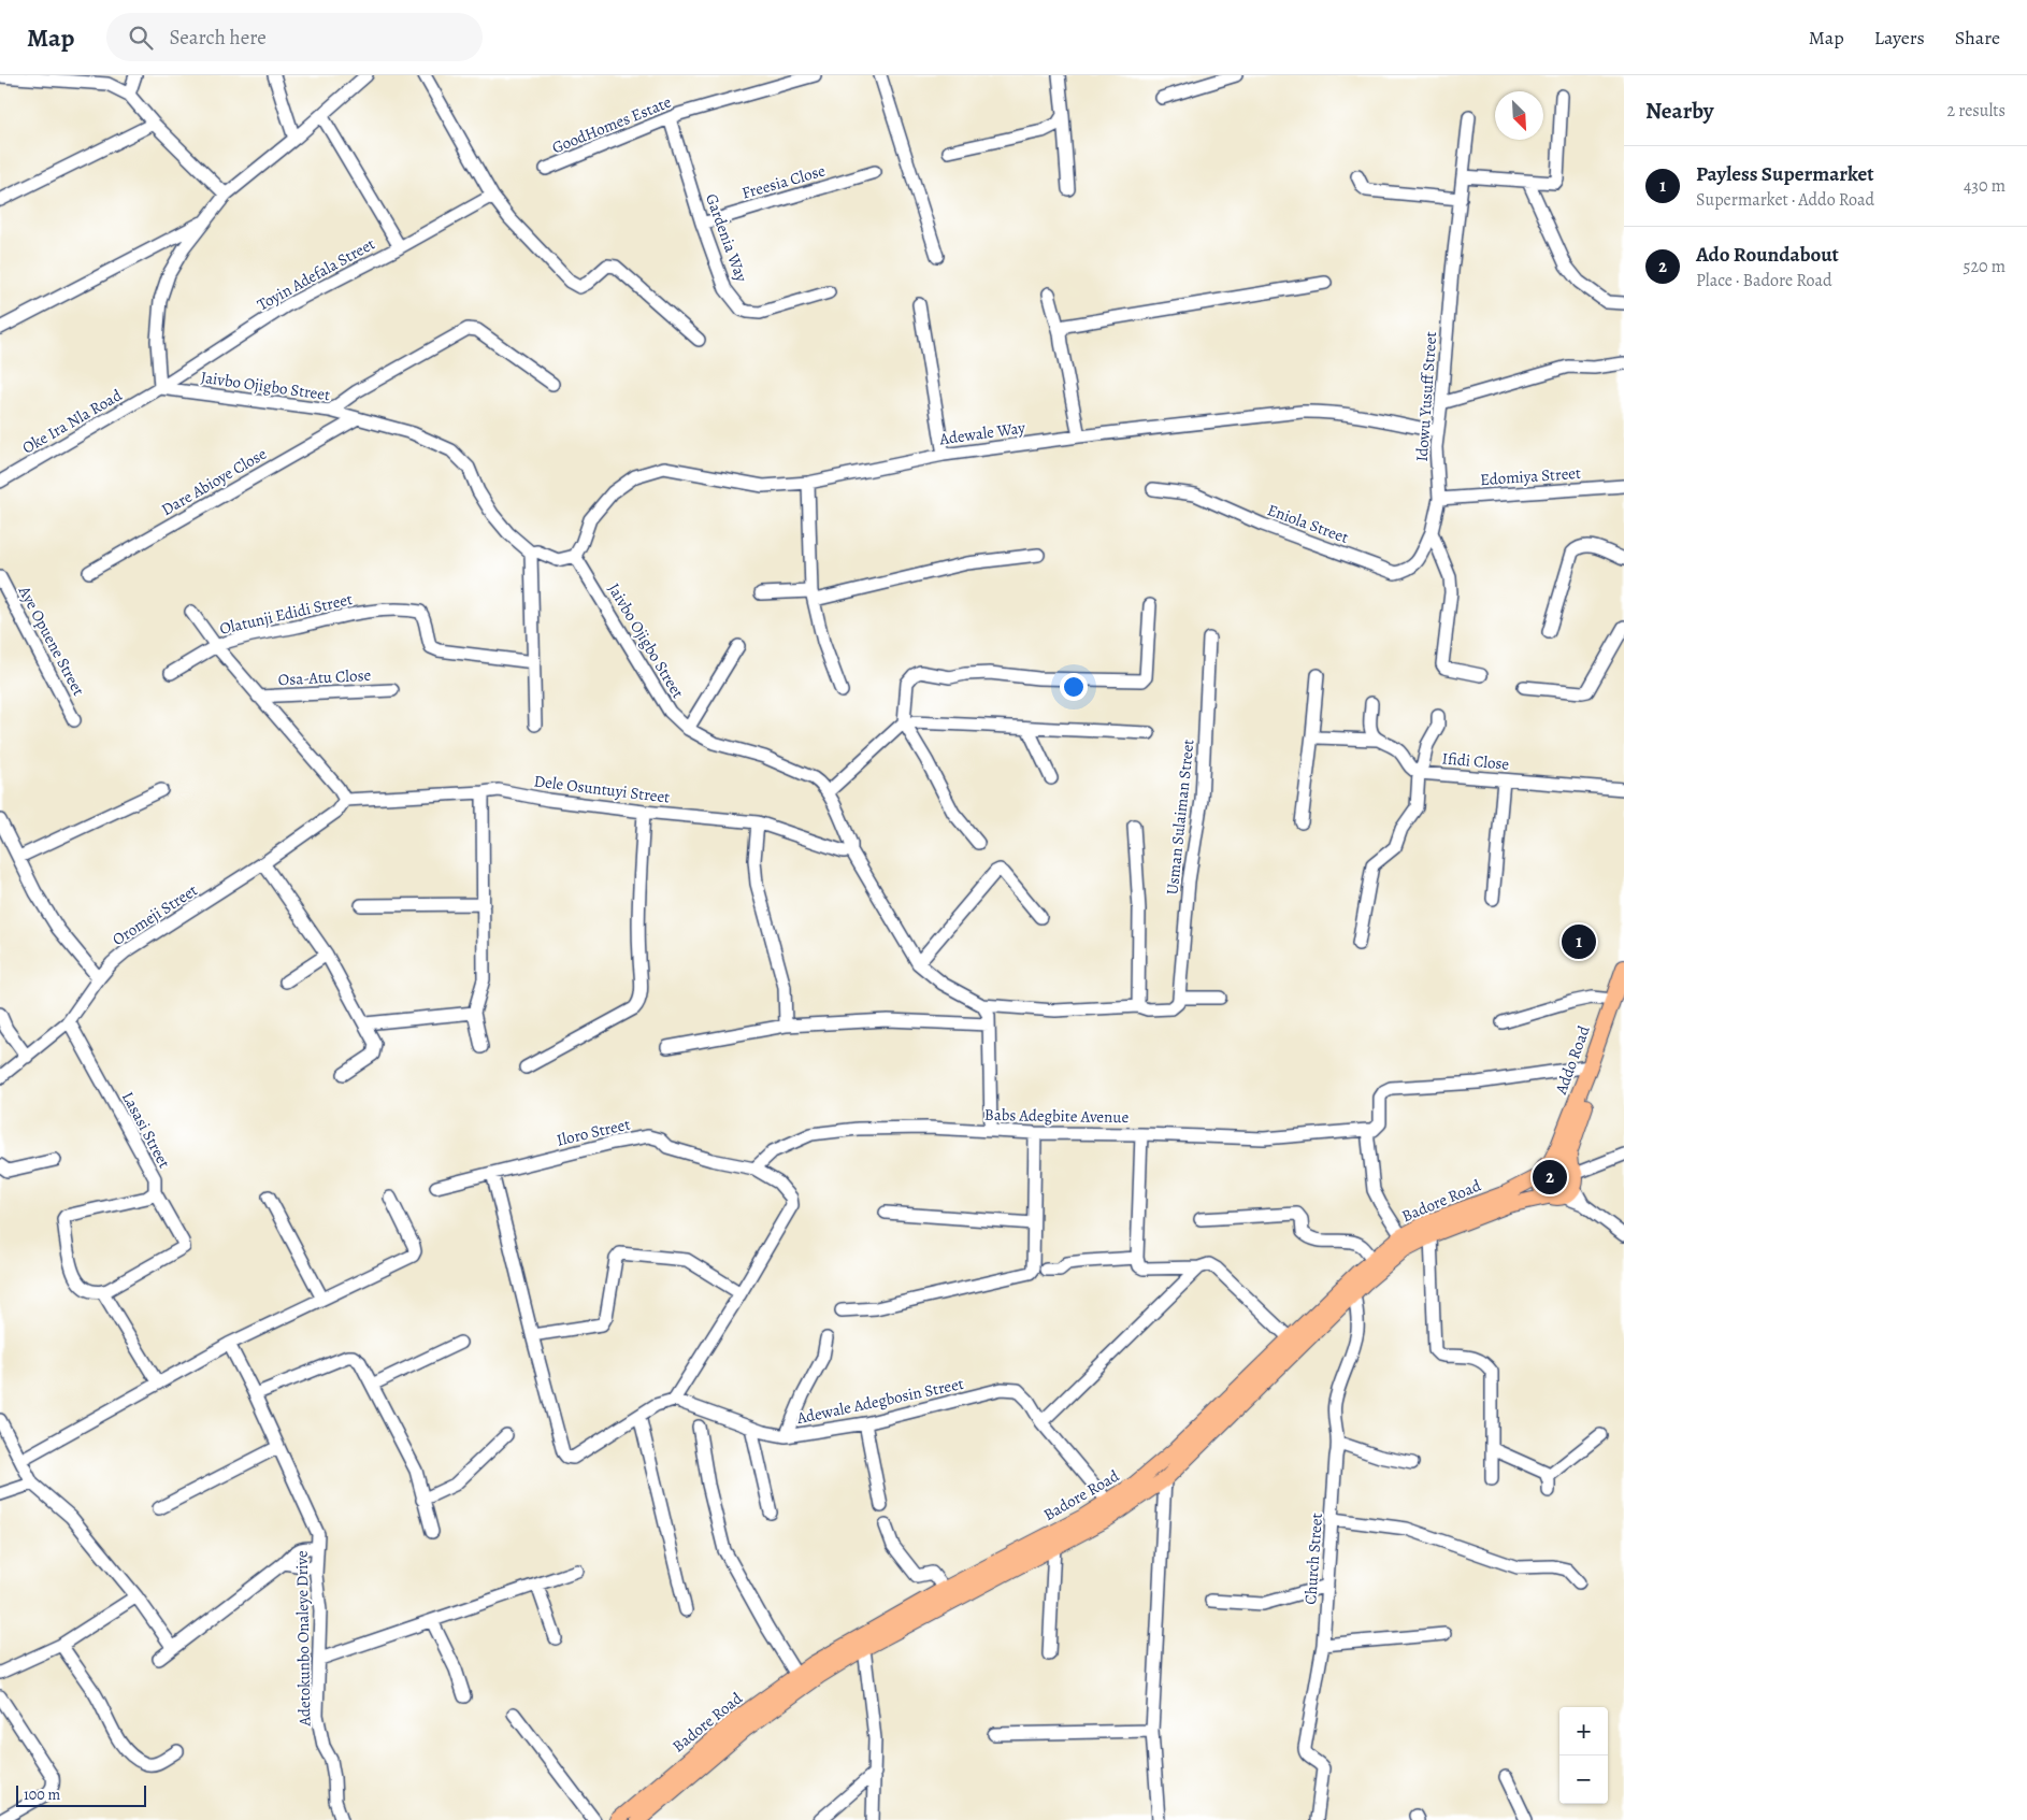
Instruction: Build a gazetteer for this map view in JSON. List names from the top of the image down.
{
  "streets": {
    "main road": ["Addo Road", "Badore Road"],
    "street": [
      "GoodHomes Estate",
      "Freesia Close",
      "Gardenia Way",
      "Toyin Adefala Street",
      "Jaivbo Ojigbo Street",
      "Idowu Yusuff Street",
      "Oke Ira Nla Road",
      "Adewale Way",
      "Edomiya Street",
      "Dare Abioye Close",
      "Eniola Street",
      "Olatunji Edidi Street",
      "Aye Opuene Street",
      "Osa-Atu Close",
      "Ifidi Close",
      "Dele Osuntuyi Street",
      "Usman Sulaiman Street",
      "Oromeji Street",
      "Babs Adegbite Avenue",
      "Lasasi Street",
      "Iloro Street",
      "Adewale Adegbosin Street",
      "Church Street",
      "Adetokunbo Onaleye Drive"
    ]
  },
  "crossings": [
    ["GoodHomes Estate", "Gardenia Way"],
    ["Freesia Close", "Gardenia Way"],
    ["Toyin Adefala Street", "Jaivbo Ojigbo Street"],
    ["Toyin Adefala Street", "Oke Ira Nla Road"],
    ["Jaivbo Ojigbo Street", "Oke Ira Nla Road"],
    ["Jaivbo Ojigbo Street", "Adewale Way"],
    ["Jaivbo Ojigbo Street", "Dare Abioye Close"],
    ["Jaivbo Ojigbo Street", "Dele Osuntuyi Street"],
    ["Idowu Yusuff Street", "Adewale Way"],
    ["Idowu Yusuff Street", "Edomiya Street"],
    ["Idowu Yusuff Street", "Eniola Street"],
    ["Olatunji Edidi Street", "Osa-Atu Close"],
    ["Olatunji Edidi Street", "Dele Osuntuyi Street"],
    ["Olatunji Edidi Street", "Oromeji Street"],
    ["Dele Osuntuyi Street", "Oromeji Street"],
    ["Oromeji Street", "Lasasi Street"],
    ["Addo Road", "Badore Road"],
    ["Babs Adegbite Avenue", "Iloro Street"],
    ["Badore Road", "Adewale Adegbosin Street"],
    ["Badore Road", "Church Street"]
  ],
  "scale_bar": "100 m",
  "north": "bottom right",
  "page": {
    "header": "Map",
    "search": "Search here",
    "nav": ["Map", "Layers", "Share"],
    "heading": ["Nearby", "2 results"],
    "list": [
      {
        "mark": "1",
        "name": "Payless Supermarket",
        "note": "Supermarket · Addo Road",
        "value": "430 m"
      },
      {
        "mark": "2",
        "name": "Ado Roundabout",
        "note": "Place · Badore Road",
        "value": "520 m"
      }
    ],
    "pins": ["1", "2"],
    "map_buttons": ["+", "−"],
    "scale": "100 m"
  }
}
